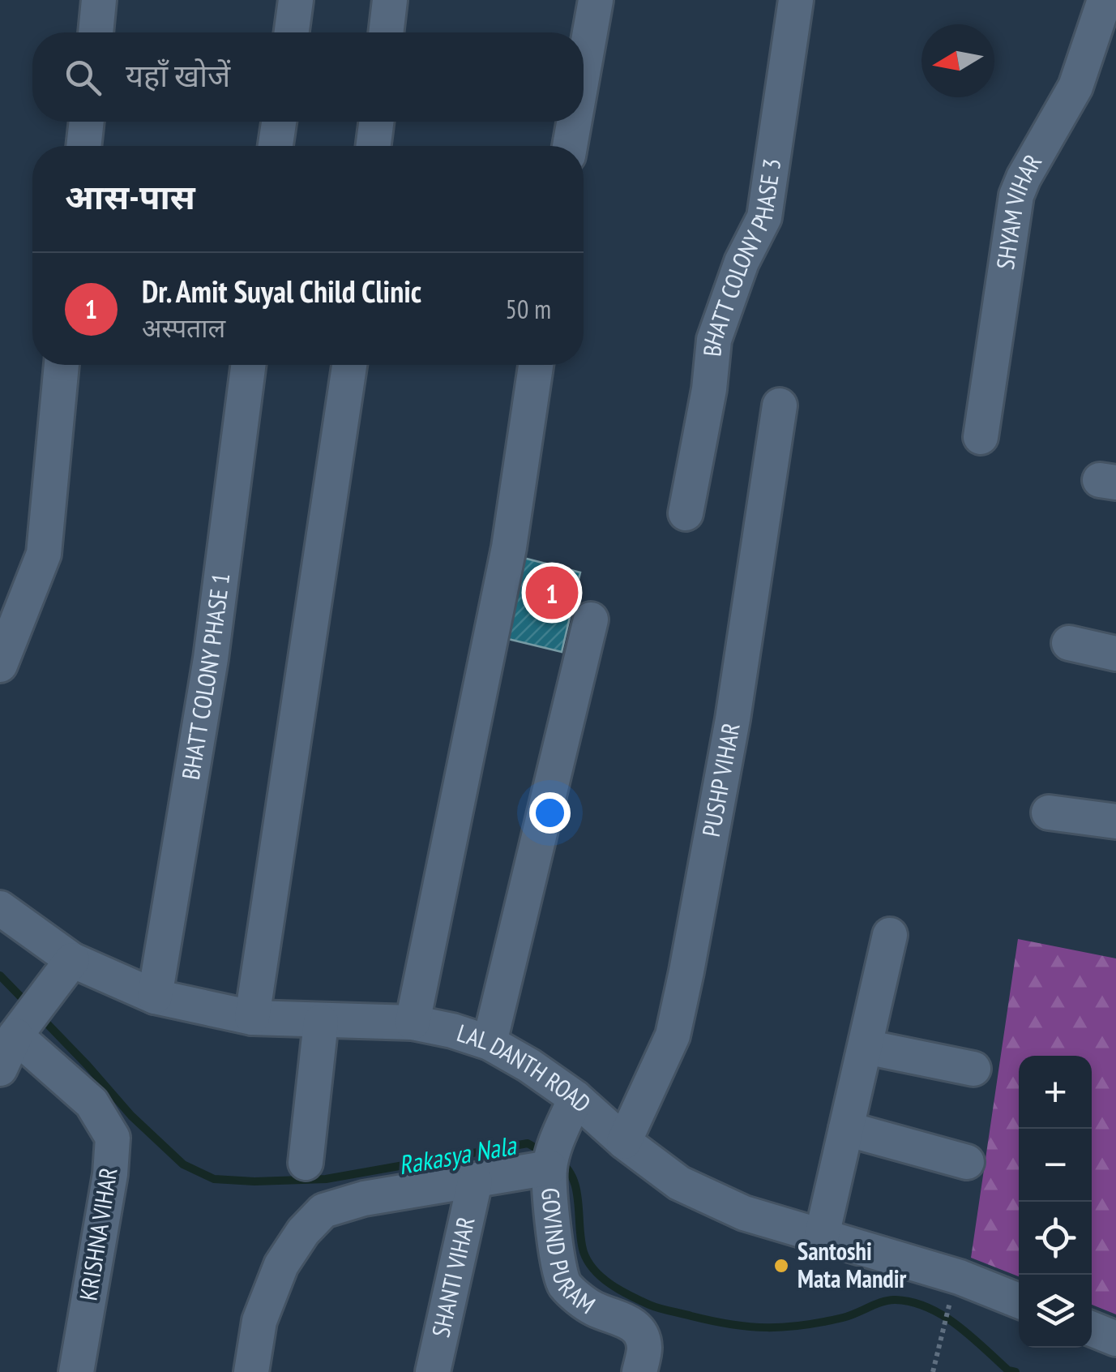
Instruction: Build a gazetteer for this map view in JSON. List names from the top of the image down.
{
  "streets": {
    "street": [
      "SHYAM VIHAR",
      "BHATT COLONY PHASE 3",
      "BHATT COLONY PHASE 1",
      "PUSHP VIHAR",
      "LAL DANTH ROAD",
      "KRISHNA VIHAR",
      "GOVIND PURAM",
      "SHANTI VIHAR"
    ]
  },
  "crossings": [
    ["BHATT COLONY PHASE 1", "LAL DANTH ROAD"],
    ["PUSHP VIHAR", "LAL DANTH ROAD"],
    ["LAL DANTH ROAD", "GOVIND PURAM"]
  ],
  "water": ["Rakasya Nala"],
  "places": ["Santoshi Mata Mandir"],
  "north": "left",
  "page": {
    "search": "यहाँ खोजें",
    "heading": "आस-पास",
    "list": [
      {
        "mark": "1",
        "name": "Dr. Amit Suyal Child Clinic",
        "note": "अस्पताल",
        "value": "50 m"
      }
    ],
    "pins": "1",
    "map_buttons": ["+", "−"]
  }
}
